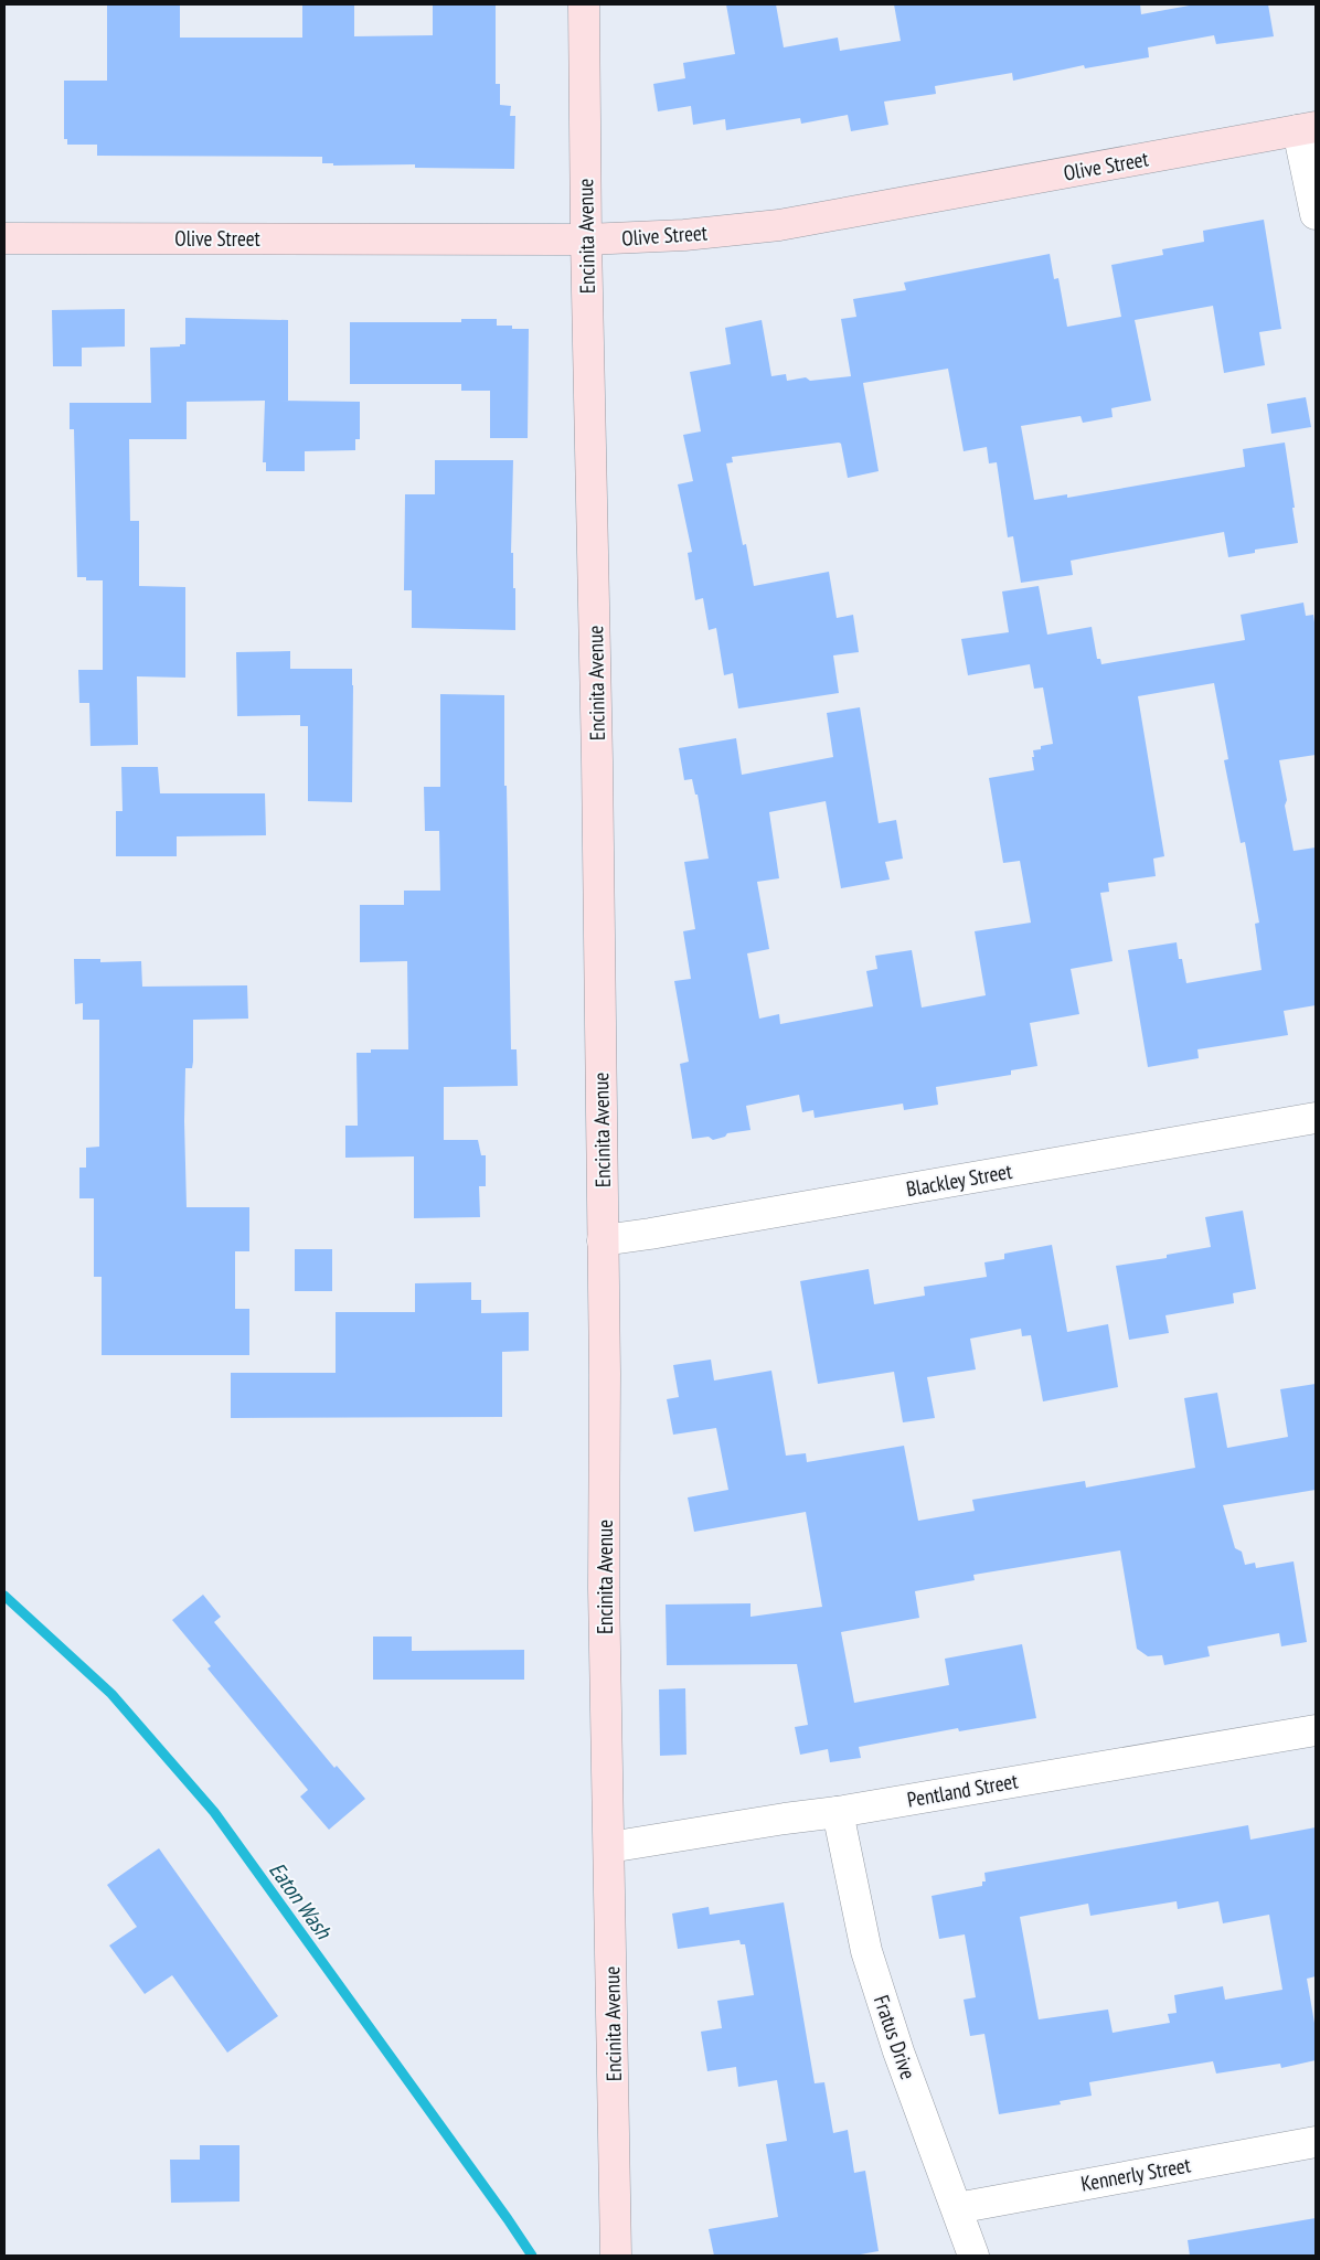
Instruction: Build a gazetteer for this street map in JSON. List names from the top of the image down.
{
  "streets": {
    "street": [
      "Olive Street",
      "Encinita Avenue",
      "Blackley Street",
      "Pentland Street",
      "Fratus Drive",
      "Kennerly Street"
    ]
  },
  "crossings": [
    ["Olive Street", "Encinita Avenue"],
    ["Encinita Avenue", "Blackley Street"],
    ["Encinita Avenue", "Pentland Street"],
    ["Pentland Street", "Fratus Drive"],
    ["Fratus Drive", "Kennerly Street"]
  ],
  "water": ["Eaton Wash"]
}
